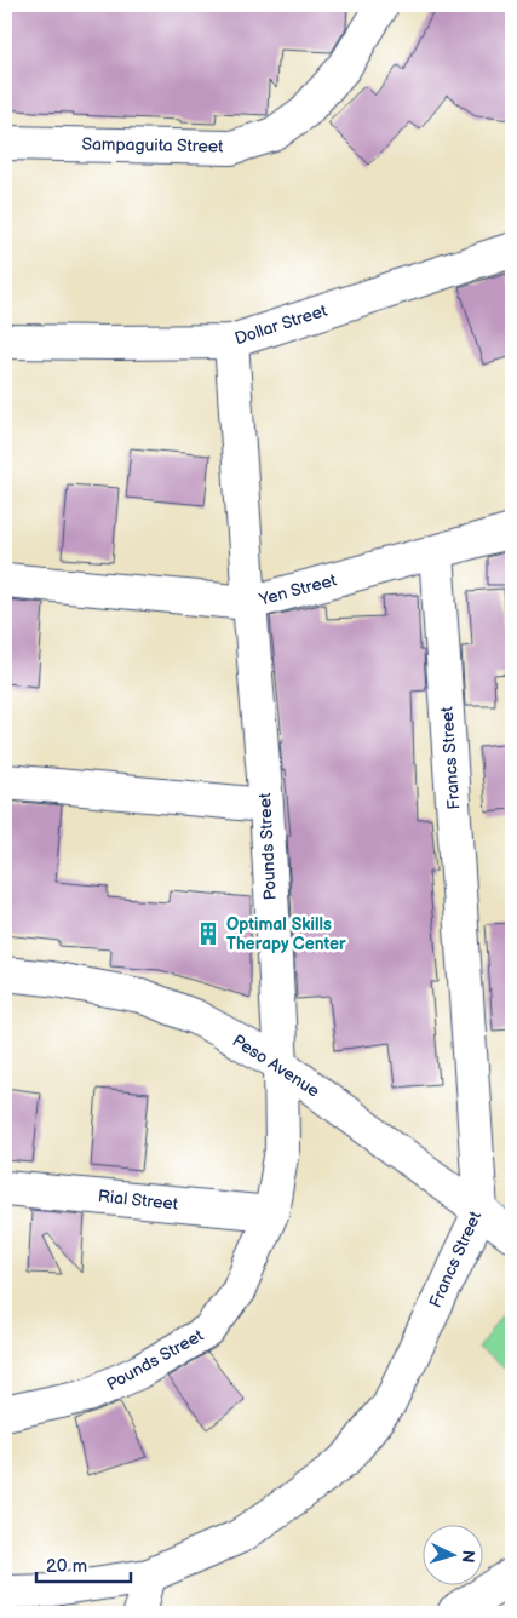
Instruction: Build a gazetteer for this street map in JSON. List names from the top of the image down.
{
  "streets": {
    "street": [
      "Sampaguita Street",
      "Dollar Street",
      "Yen Street",
      "Francs Street",
      "Pounds Street",
      "Peso Avenue",
      "Rial Street"
    ]
  },
  "crossings": [
    ["Dollar Street", "Pounds Street"],
    ["Yen Street", "Francs Street"],
    ["Yen Street", "Pounds Street"],
    ["Francs Street", "Peso Avenue"],
    ["Pounds Street", "Peso Avenue"],
    ["Pounds Street", "Rial Street"]
  ],
  "places": {
    "building": ["Optimal Skills Therapy Center"]
  },
  "scale_bar": "20 m",
  "north": "right"
}
